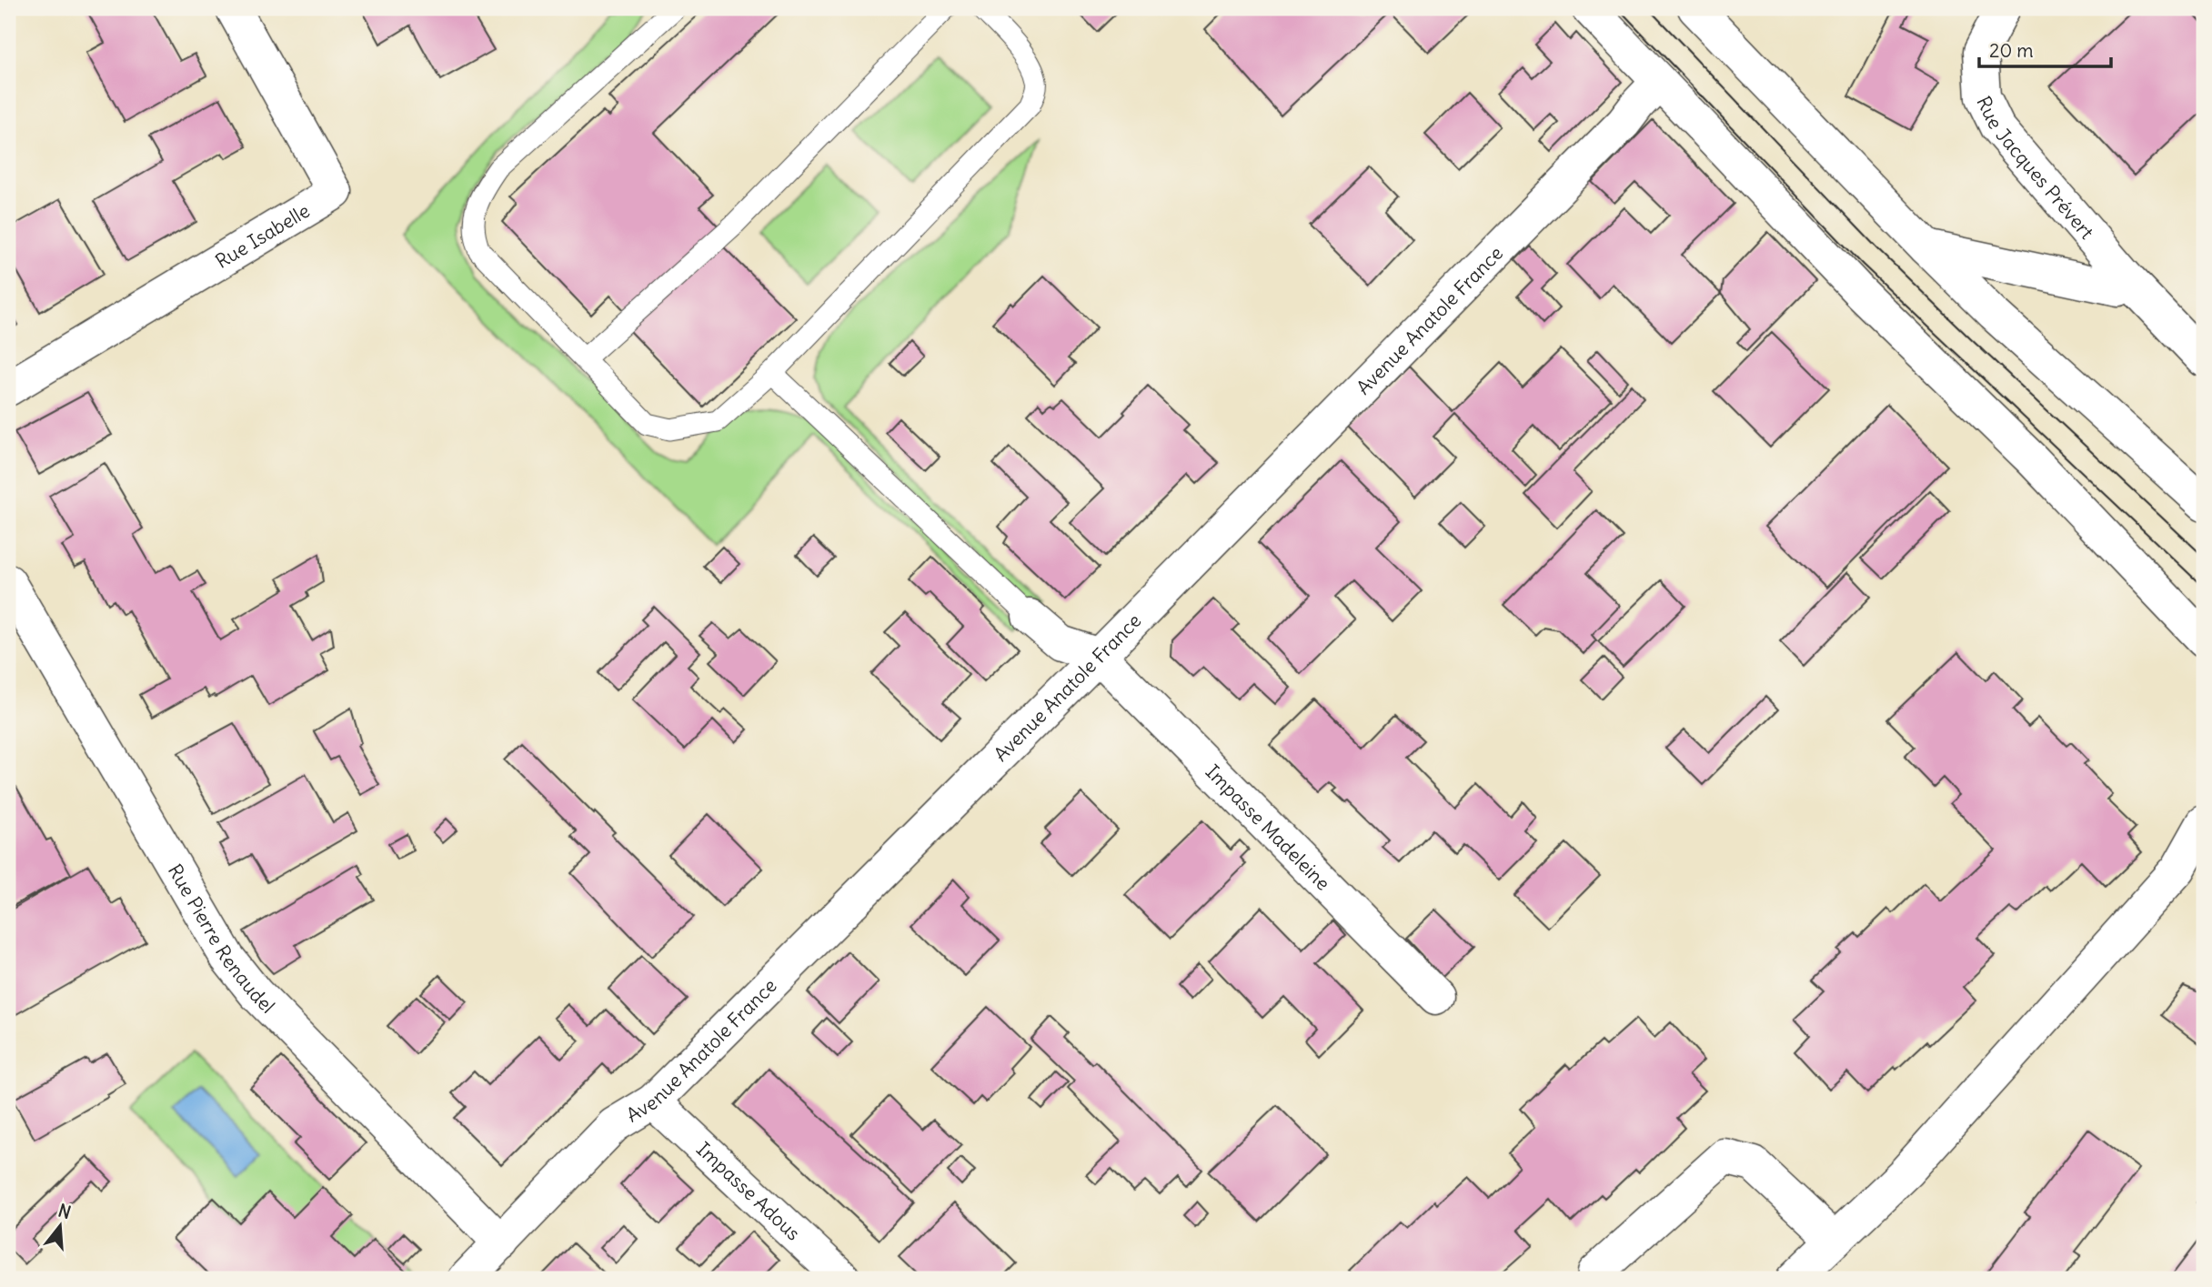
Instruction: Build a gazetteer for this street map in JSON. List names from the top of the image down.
{
  "streets": {
    "street": [
      "Rue Jacques Prévert",
      "Rue Isabelle",
      "Avenue Anatole France",
      "Impasse Madeleine",
      "Rue Pierre Renaudel",
      "Impasse Adous"
    ]
  },
  "crossings": [
    ["Avenue Anatole France", "Impasse Madeleine"],
    ["Avenue Anatole France", "Rue Pierre Renaudel"],
    ["Avenue Anatole France", "Impasse Adous"]
  ],
  "scale_bar": "20 m",
  "north": "top"
}
